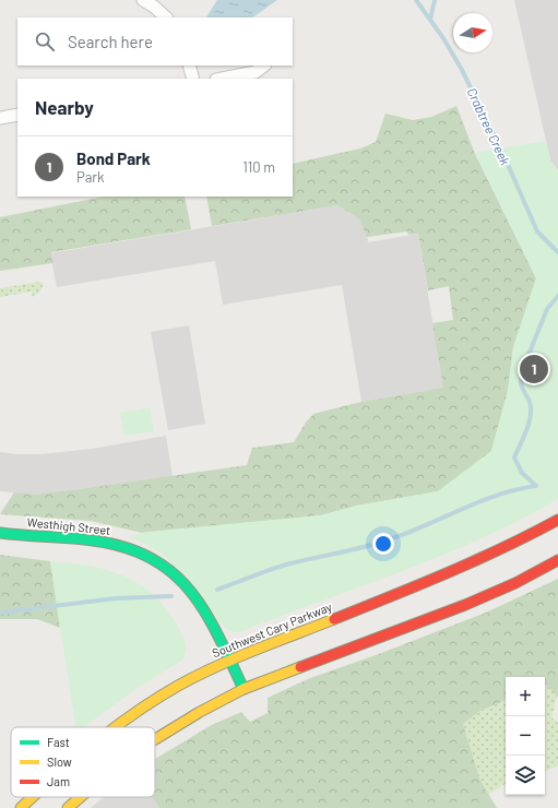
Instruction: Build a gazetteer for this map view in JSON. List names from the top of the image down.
{
  "streets": {
    "main road": ["Westhigh Street", "Southwest Cary Parkway"]
  },
  "crossings": [
    ["Westhigh Street", "Southwest Cary Parkway"]
  ],
  "water": ["Crabtree Creek"],
  "legend": ["Fast", "Slow", "Jam"],
  "north": "right",
  "page": {
    "search": "Search here",
    "heading": "Nearby",
    "list": [
      {
        "mark": "1",
        "name": "Bond Park",
        "note": "Park",
        "value": "110 m"
      }
    ],
    "pins": "1",
    "map_buttons": ["+", "−"]
  }
}
